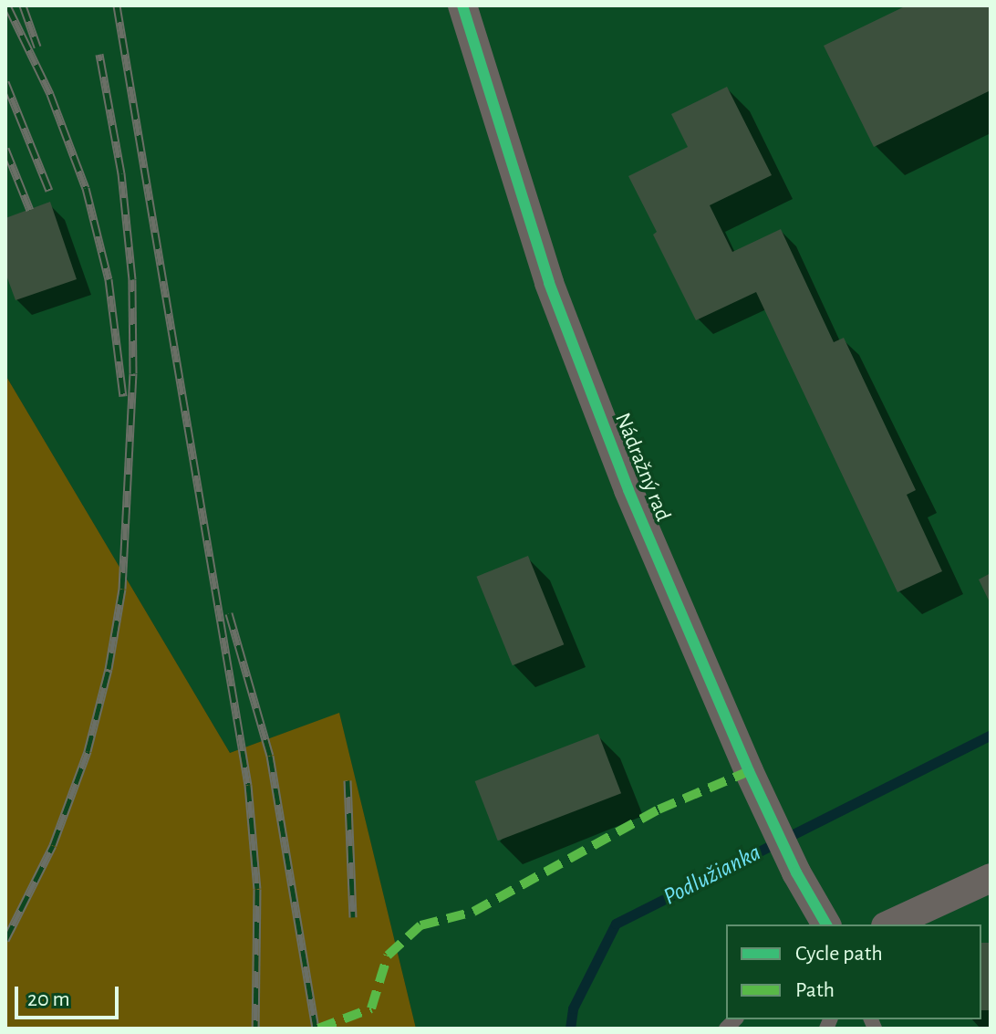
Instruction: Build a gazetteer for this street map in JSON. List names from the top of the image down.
{
  "streets": {
    "street": ["Nádražný rad"]
  },
  "water": ["Podlužianka"],
  "legend": ["Cycle path", "Path"],
  "scale_bar": "20 m"
}
